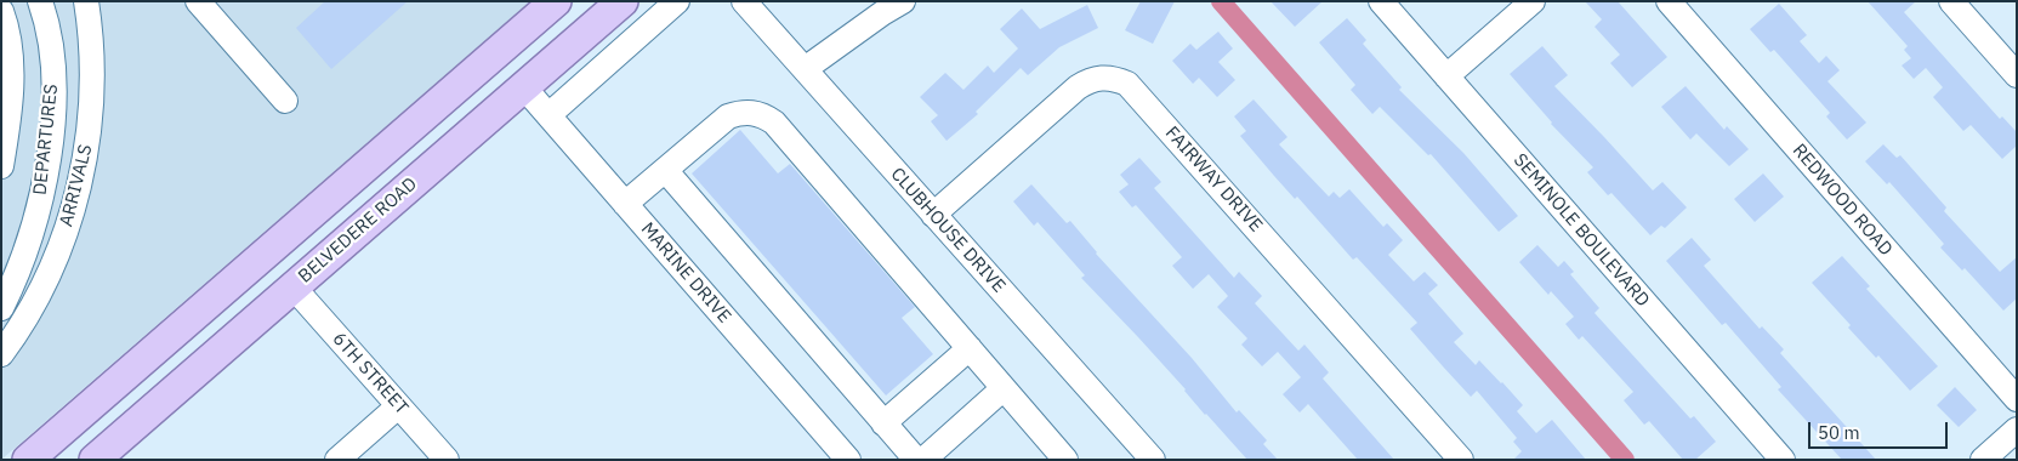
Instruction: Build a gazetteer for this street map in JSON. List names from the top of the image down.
{
  "streets": {
    "main road": ["BELVEDERE ROAD"],
    "street": [
      "DEPARTURES",
      "FAIRWAY DRIVE",
      "ARRIVALS",
      "REDWOOD ROAD",
      "CLUBHOUSE DRIVE",
      "SEMINOLE BOULEVARD",
      "MARINE DRIVE",
      "6TH STREET"
    ]
  },
  "crossings": [
    ["FAIRWAY DRIVE", "CLUBHOUSE DRIVE"],
    ["BELVEDERE ROAD", "MARINE DRIVE"],
    ["BELVEDERE ROAD", "6TH STREET"]
  ],
  "scale_bar": "50 m"
}
